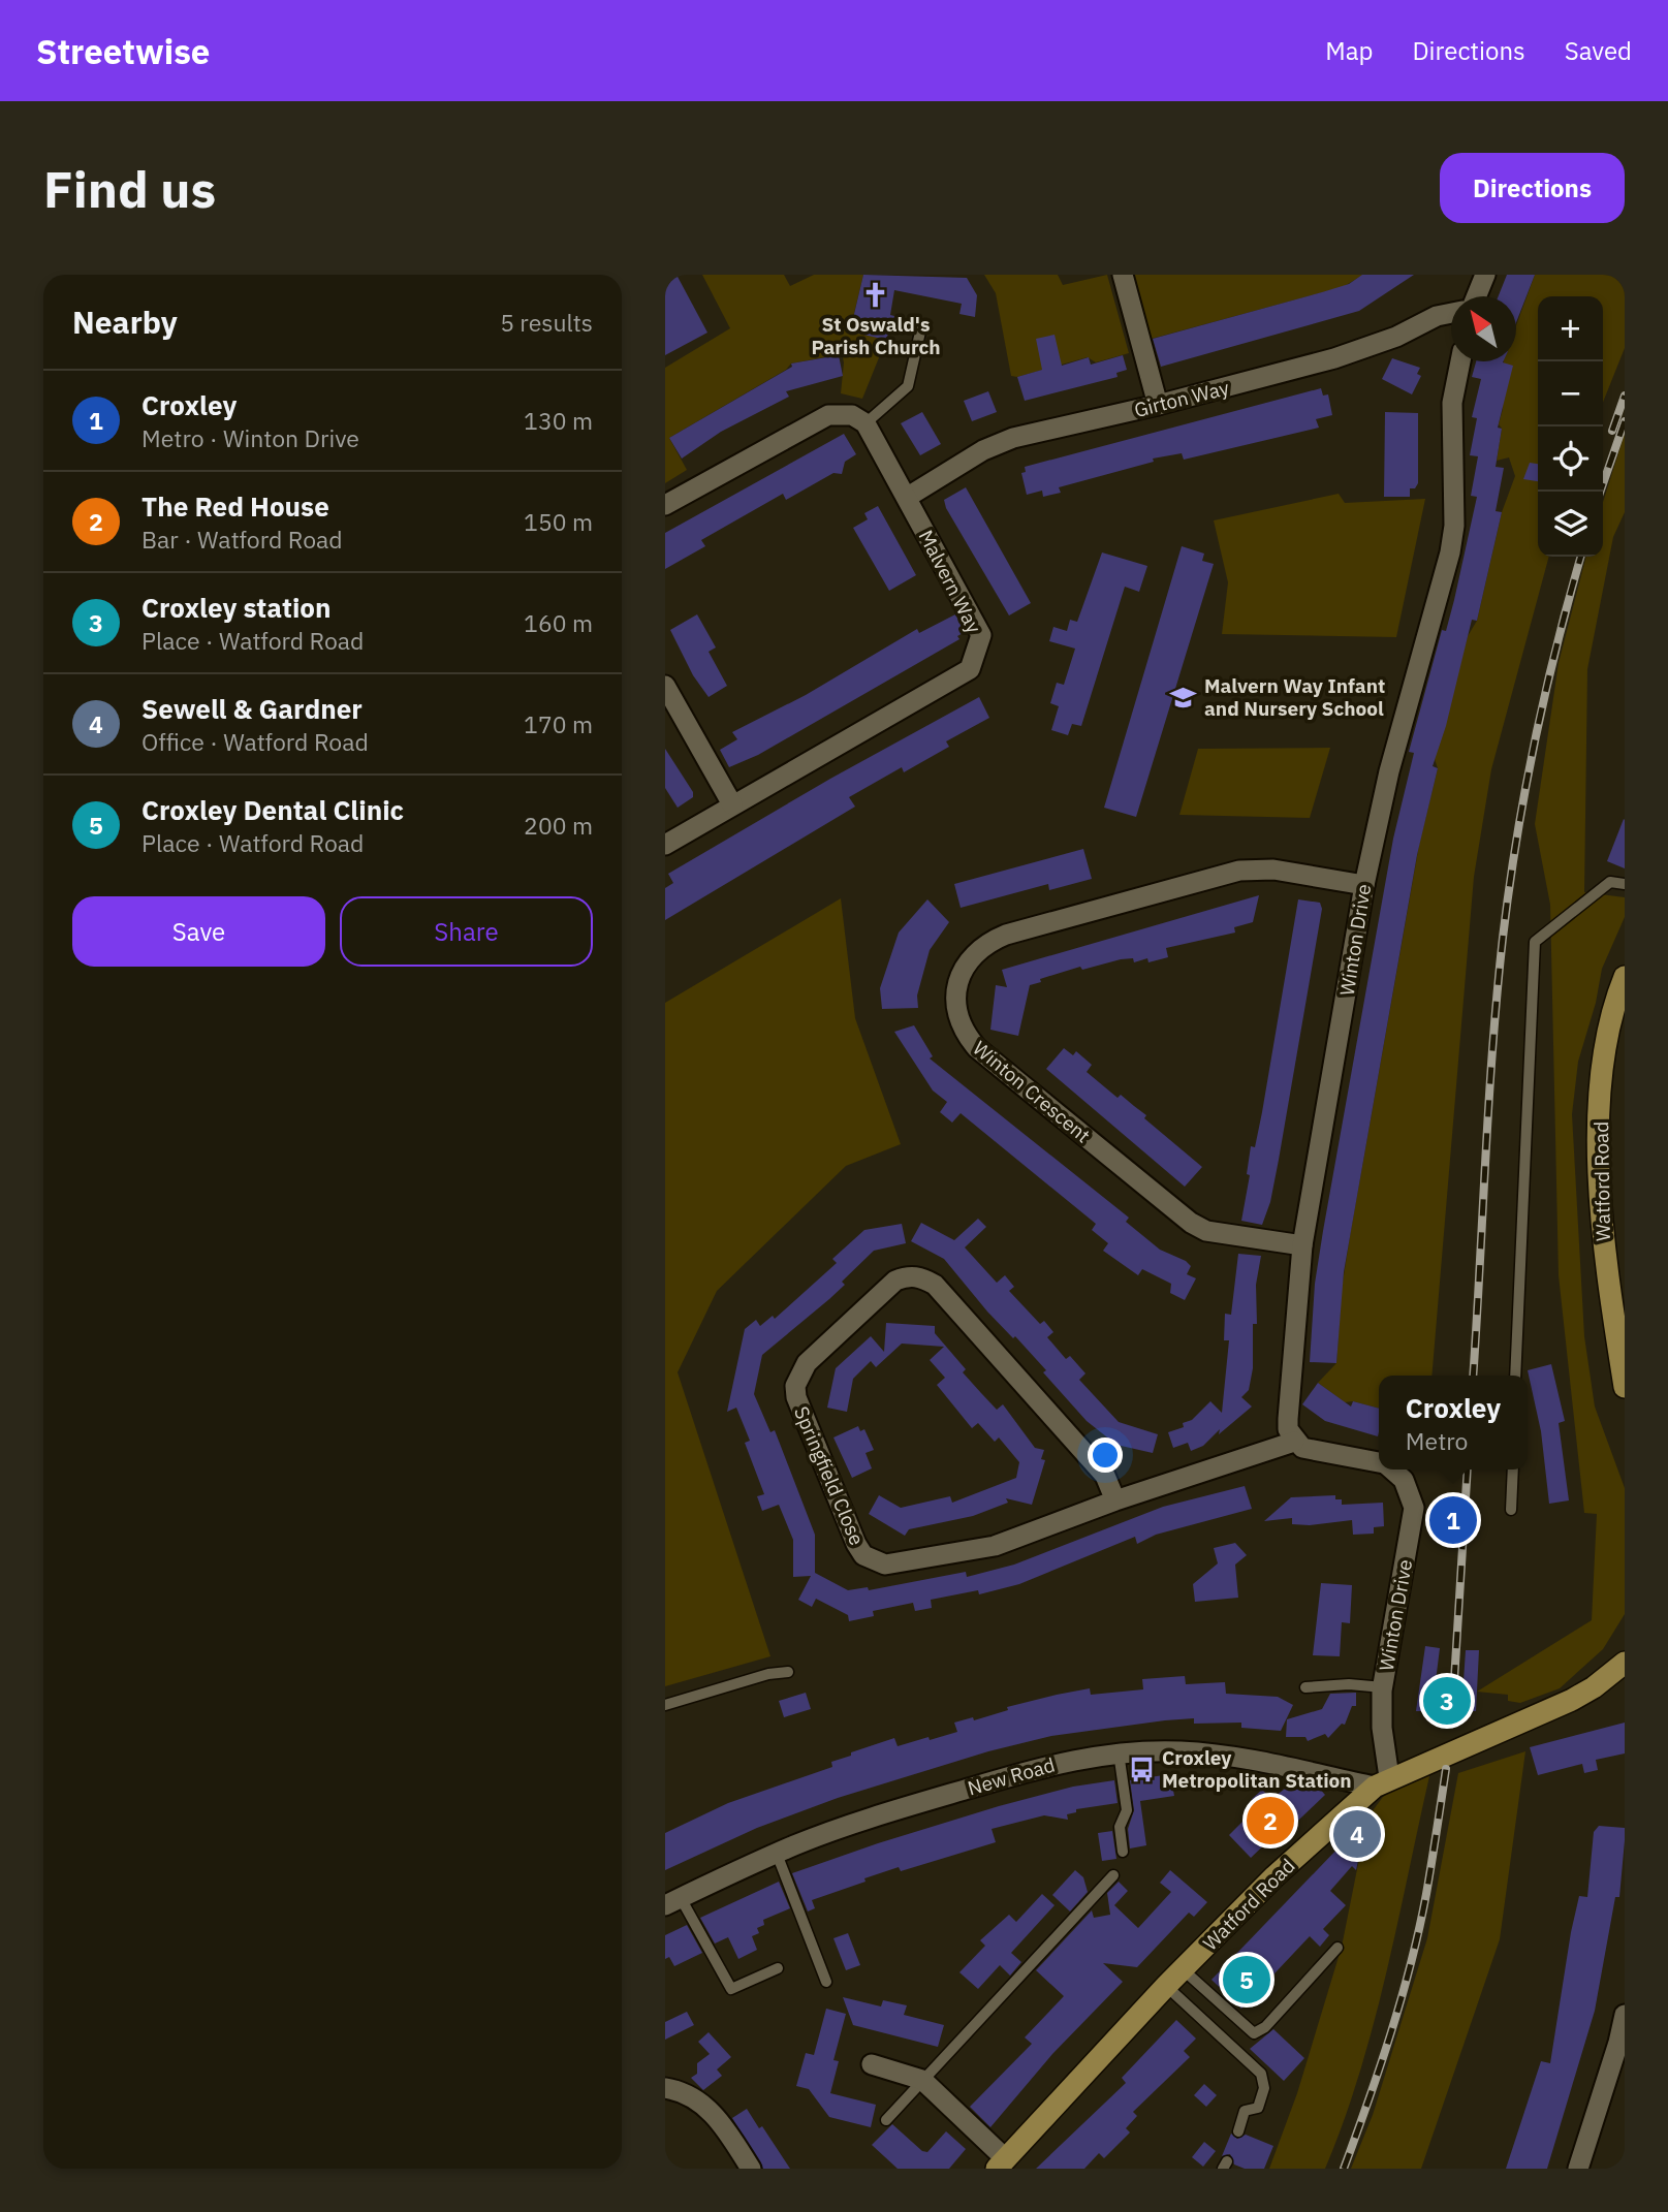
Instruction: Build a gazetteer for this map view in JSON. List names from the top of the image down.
{
  "streets": {
    "main road": ["Watford Road"],
    "street": [
      "Girton Way",
      "Malvern Way",
      "Winton Drive",
      "Winton Crescent",
      "Springfield Close",
      "New Road"
    ]
  },
  "crossings": [
    ["Girton Way", "Malvern Way"],
    ["Winton Drive", "Winton Crescent"],
    ["Winton Drive", "Watford Road"],
    ["Winton Drive", "Springfield Close"],
    ["Winton Drive", "New Road"],
    ["Watford Road", "New Road"]
  ],
  "places": {
    "church": ["St Oswald's Parish Church"],
    "school or university": ["Malvern Way Infant and Nursery School"],
    "bus stop": ["Croxley Metropolitan Station"]
  },
  "north": "top left",
  "page": {
    "header": "Streetwise",
    "nav": ["Map", "Directions", "Saved"],
    "buttons": [
      "Directions",
      ["Save", "Share"]
    ],
    "title": "Find us",
    "heading": ["Nearby", "5 results"],
    "map_buttons": ["+", "−"],
    "list": [
      {
        "mark": "1",
        "name": "Croxley",
        "note": "Metro · Winton Drive",
        "value": "130 m"
      },
      {
        "mark": "2",
        "name": "The Red House",
        "note": "Bar · Watford Road",
        "value": "150 m"
      },
      {
        "mark": "3",
        "name": "Croxley station",
        "note": "Place · Watford Road",
        "value": "160 m"
      },
      {
        "mark": "4",
        "name": "Sewell & Gardner",
        "note": "Office · Watford Road",
        "value": "170 m"
      },
      {
        "mark": "5",
        "name": "Croxley Dental Clinic",
        "note": "Place · Watford Road",
        "value": "200 m"
      }
    ],
    "popup": ["Croxley", "Metro"],
    "pins": [
      "1",
      "3",
      "2",
      "4",
      "5"
    ]
  }
}
